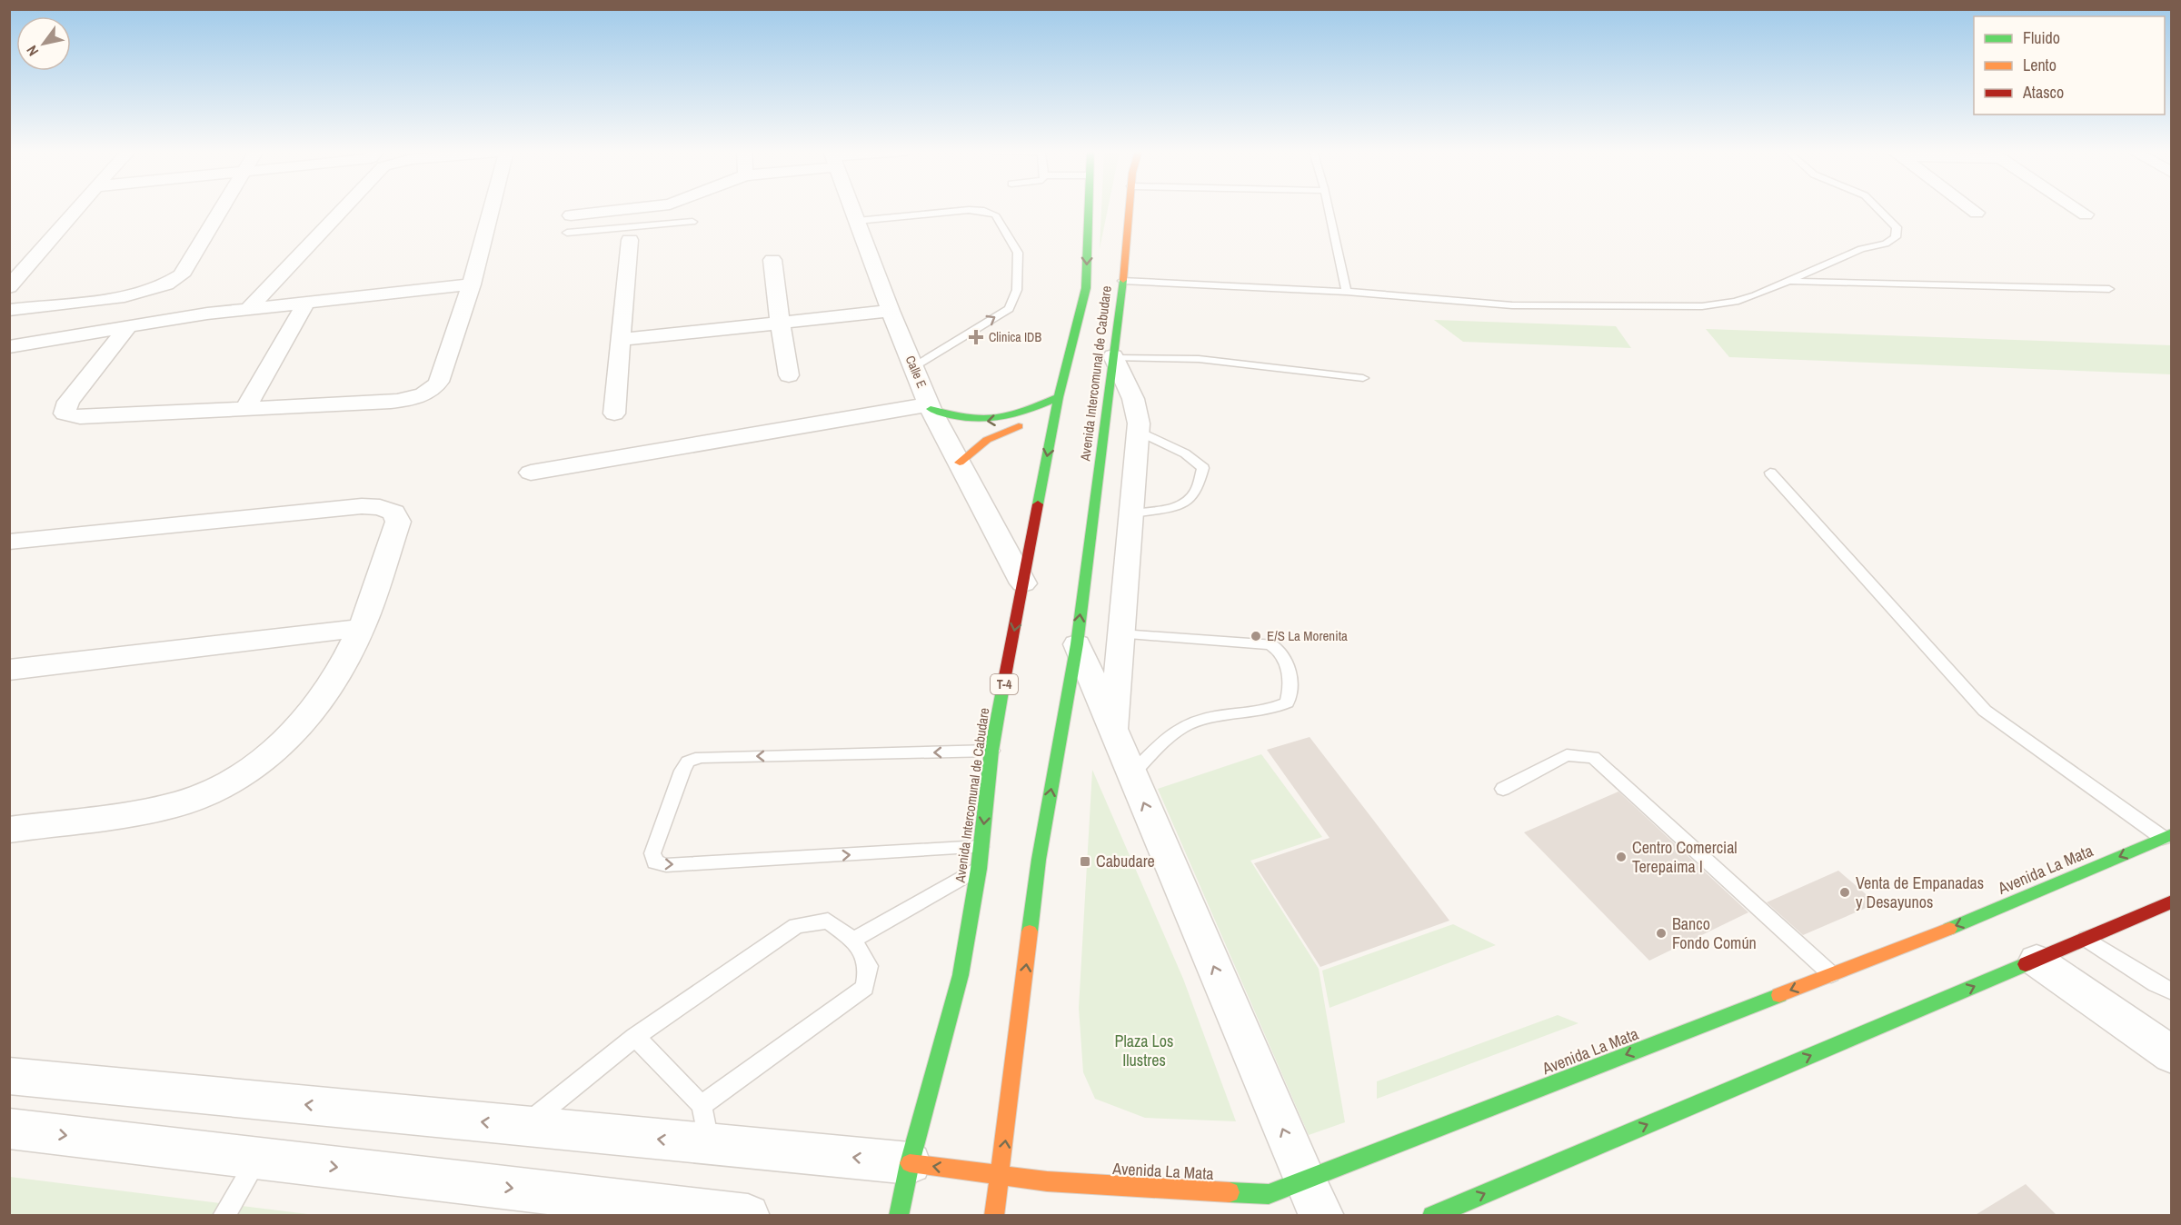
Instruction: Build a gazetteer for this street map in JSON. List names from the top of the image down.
{
  "streets": {
    "main road": ["Avenida Intercomunal de Cabudare", "T-4", "Avenida La Mata"],
    "street": ["Calle E"]
  },
  "crossings": [
    ["Calle E", "Avenida Intercomunal de Cabudare"],
    ["Avenida Intercomunal de Cabudare", "Avenida La Mata"]
  ],
  "parks": ["Plaza Los Ilustres"],
  "places": {
    "health": ["Clinica IDB"],
    "other": [
      "E/S La Morenita",
      "Centro Comercial Terepaima I",
      "Venta de Empanadas y Desayunos",
      "Banco Fondo Común"
    ],
    "transit": ["Cabudare"]
  },
  "legend": ["Fluido", "Lento", "Atasco"],
  "north": "bottom left"
}
